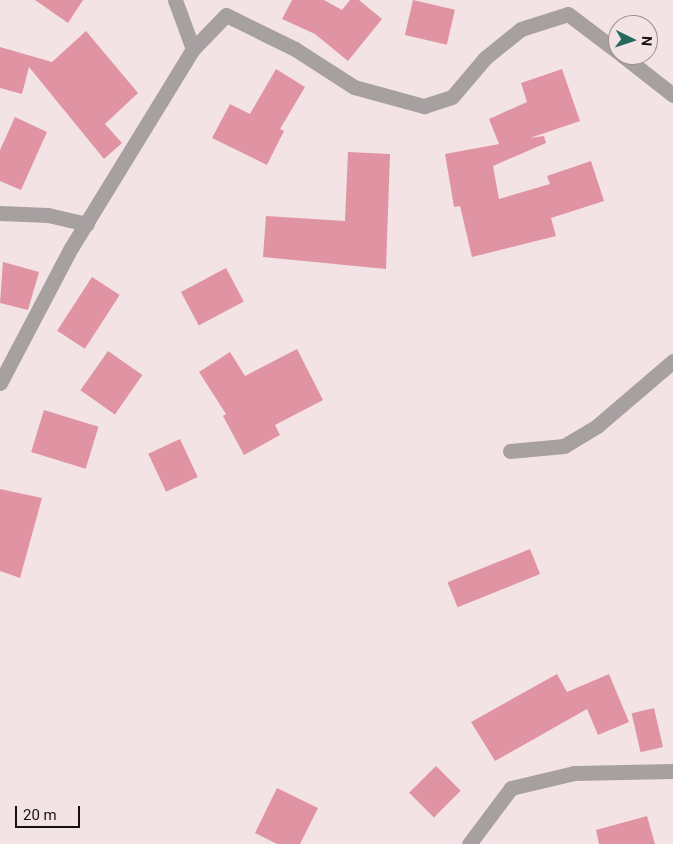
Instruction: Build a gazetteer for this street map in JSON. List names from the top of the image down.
{
  "scale_bar": "20 m",
  "north": "right"
}
